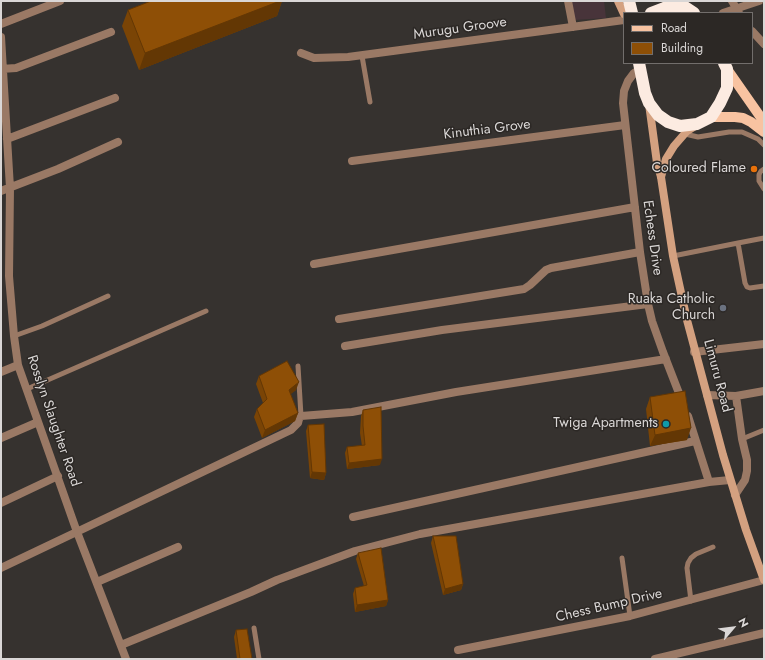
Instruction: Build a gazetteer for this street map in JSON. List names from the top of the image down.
{
  "streets": {
    "main road": ["Limuru Road"],
    "street": [
      "Murugu Groove",
      "Kinuthia Grove",
      "Echess Drive",
      "Rosslyn Slaughter Road",
      "Chess Bump Drive"
    ]
  },
  "crossings": [
    ["Kinuthia Grove", "Echess Drive"],
    ["Limuru Road", "Chess Bump Drive"]
  ],
  "places": ["Coloured Flame", "Ruaka Catholic Church", "Twiga Apartments"],
  "legend": ["Road", "Building"],
  "north": "top right"
}
